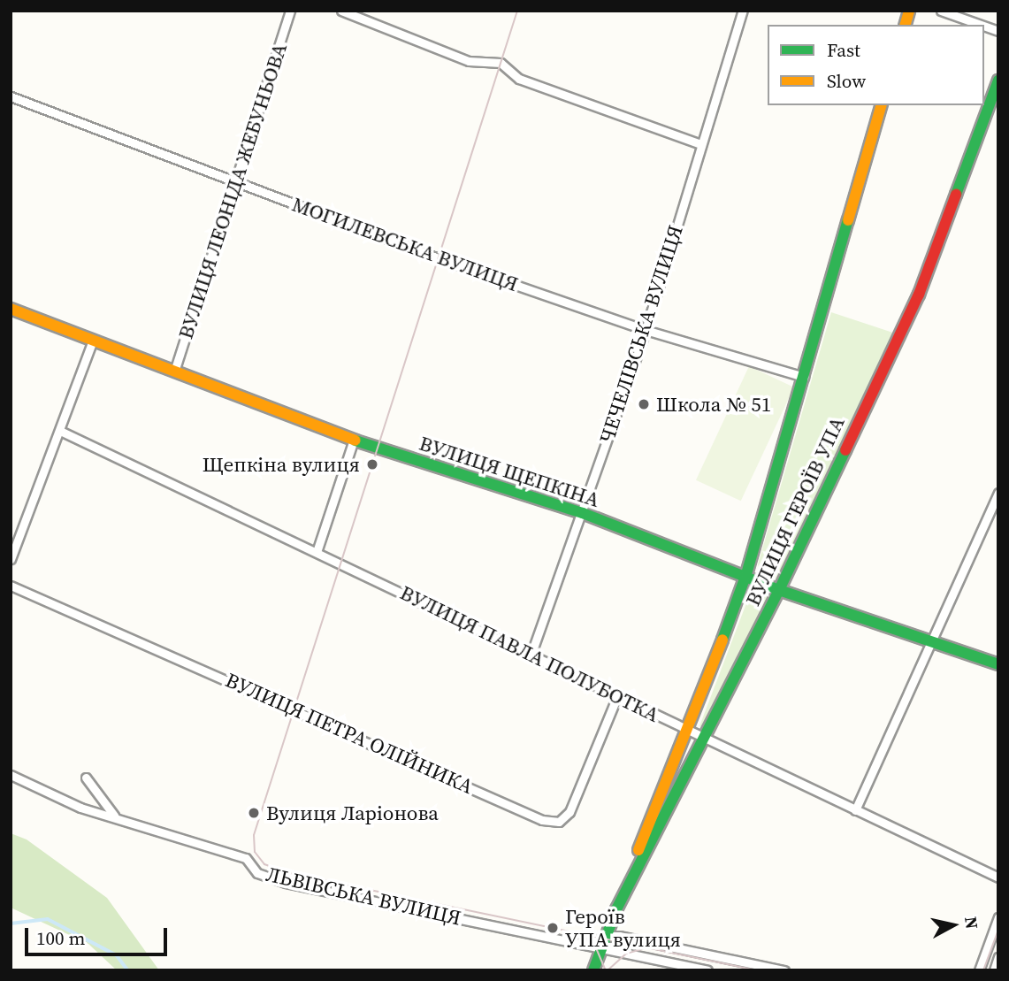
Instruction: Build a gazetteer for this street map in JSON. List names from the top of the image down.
{
  "streets": {
    "street": [
      "ВУЛИЦЯ ЛЕОНІДА ЖЕБУНЬОВА",
      "МОГИЛЕВСЬКА ВУЛИЦЯ",
      "ЧЕЧЕЛІВСЬКА ВУЛИЦЯ",
      "ВУЛИЦЯ ЩЕПКІНА",
      "ВУЛИЦЯ ГЕРОЇВ УПА",
      "ВУЛИЦЯ ПАВЛА ПОЛУБОТКА",
      "ВУЛИЦЯ ПЕТРА ОЛІЙНИКА",
      "ЛЬВІВСЬКА ВУЛИЦЯ"
    ]
  },
  "crossings": [
    ["ВУЛИЦЯ ЛЕОНІДА ЖЕБУНЬОВА", "МОГИЛЕВСЬКА ВУЛИЦЯ"],
    ["ВУЛИЦЯ ЛЕОНІДА ЖЕБУНЬОВА", "ВУЛИЦЯ ЩЕПКІНА"],
    ["МОГИЛЕВСЬКА ВУЛИЦЯ", "ЧЕЧЕЛІВСЬКА ВУЛИЦЯ"],
    ["МОГИЛЕВСЬКА ВУЛИЦЯ", "ВУЛИЦЯ ГЕРОЇВ УПА"],
    ["ЧЕЧЕЛІВСЬКА ВУЛИЦЯ", "ВУЛИЦЯ ЩЕПКІНА"],
    ["ЧЕЧЕЛІВСЬКА ВУЛИЦЯ", "ВУЛИЦЯ ПАВЛА ПОЛУБОТКА"],
    ["ВУЛИЦЯ ЩЕПКІНА", "ВУЛИЦЯ ГЕРОЇВ УПА"],
    ["ВУЛИЦЯ ГЕРОЇВ УПА", "ВУЛИЦЯ ПАВЛА ПОЛУБОТКА"],
    ["ВУЛИЦЯ ГЕРОЇВ УПА", "ЛЬВІВСЬКА ВУЛИЦЯ"],
    ["ВУЛИЦЯ ПАВЛА ПОЛУБОТКА", "ВУЛИЦЯ ПЕТРА ОЛІЙНИКА"]
  ],
  "places": [
    "Школа № 51",
    "Щепкіна вулиця",
    "Вулиця Ларіонова",
    "Героїв УПА вулиця"
  ],
  "legend": ["Fast", "Slow"],
  "scale_bar": "100 m",
  "north": "right"
}
